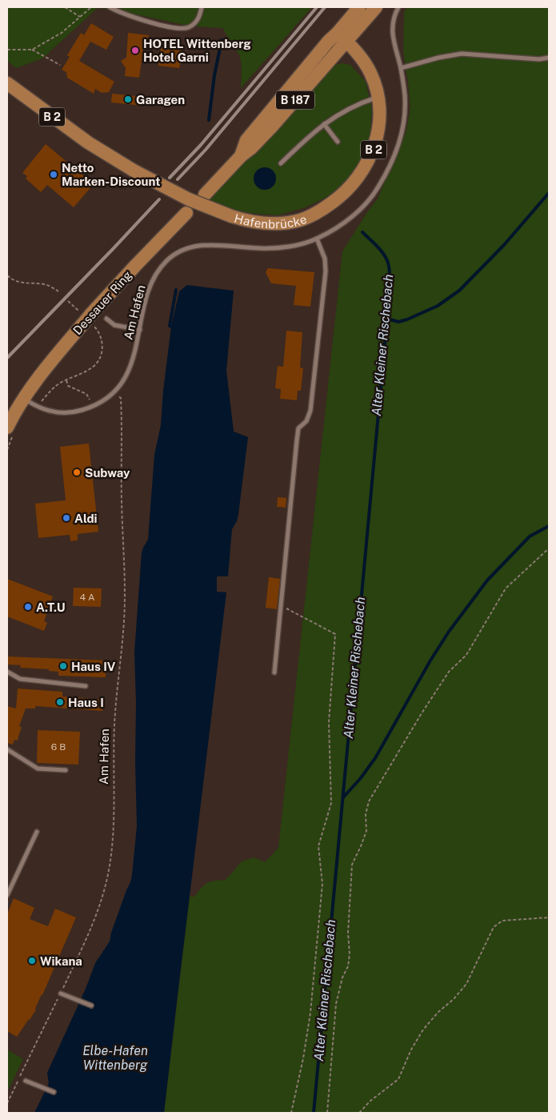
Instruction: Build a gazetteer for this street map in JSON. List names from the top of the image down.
{
  "streets": {
    "main road": [
      "B 187",
      "B 2",
      "Hafenbrücke",
      "Dessauer Ring"
    ],
    "lane": ["Am Hafen"]
  },
  "crossings": [
    ["B 187", "Hafenbrücke"],
    ["Dessauer Ring", "Am Hafen"]
  ],
  "water": ["Alter Kleiner Rischebach", "Elbe-Hafen Wittenberg"],
  "places": [
    "HOTEL Wittenberg Hotel Garni",
    "Garagen",
    "Netto Marken-Discount",
    "Subway",
    "Aldi",
    "A.T.U",
    "Haus IV",
    "Haus I",
    "Wikana"
  ],
  "house_numbers": ["4 A", "6 B"]
}
